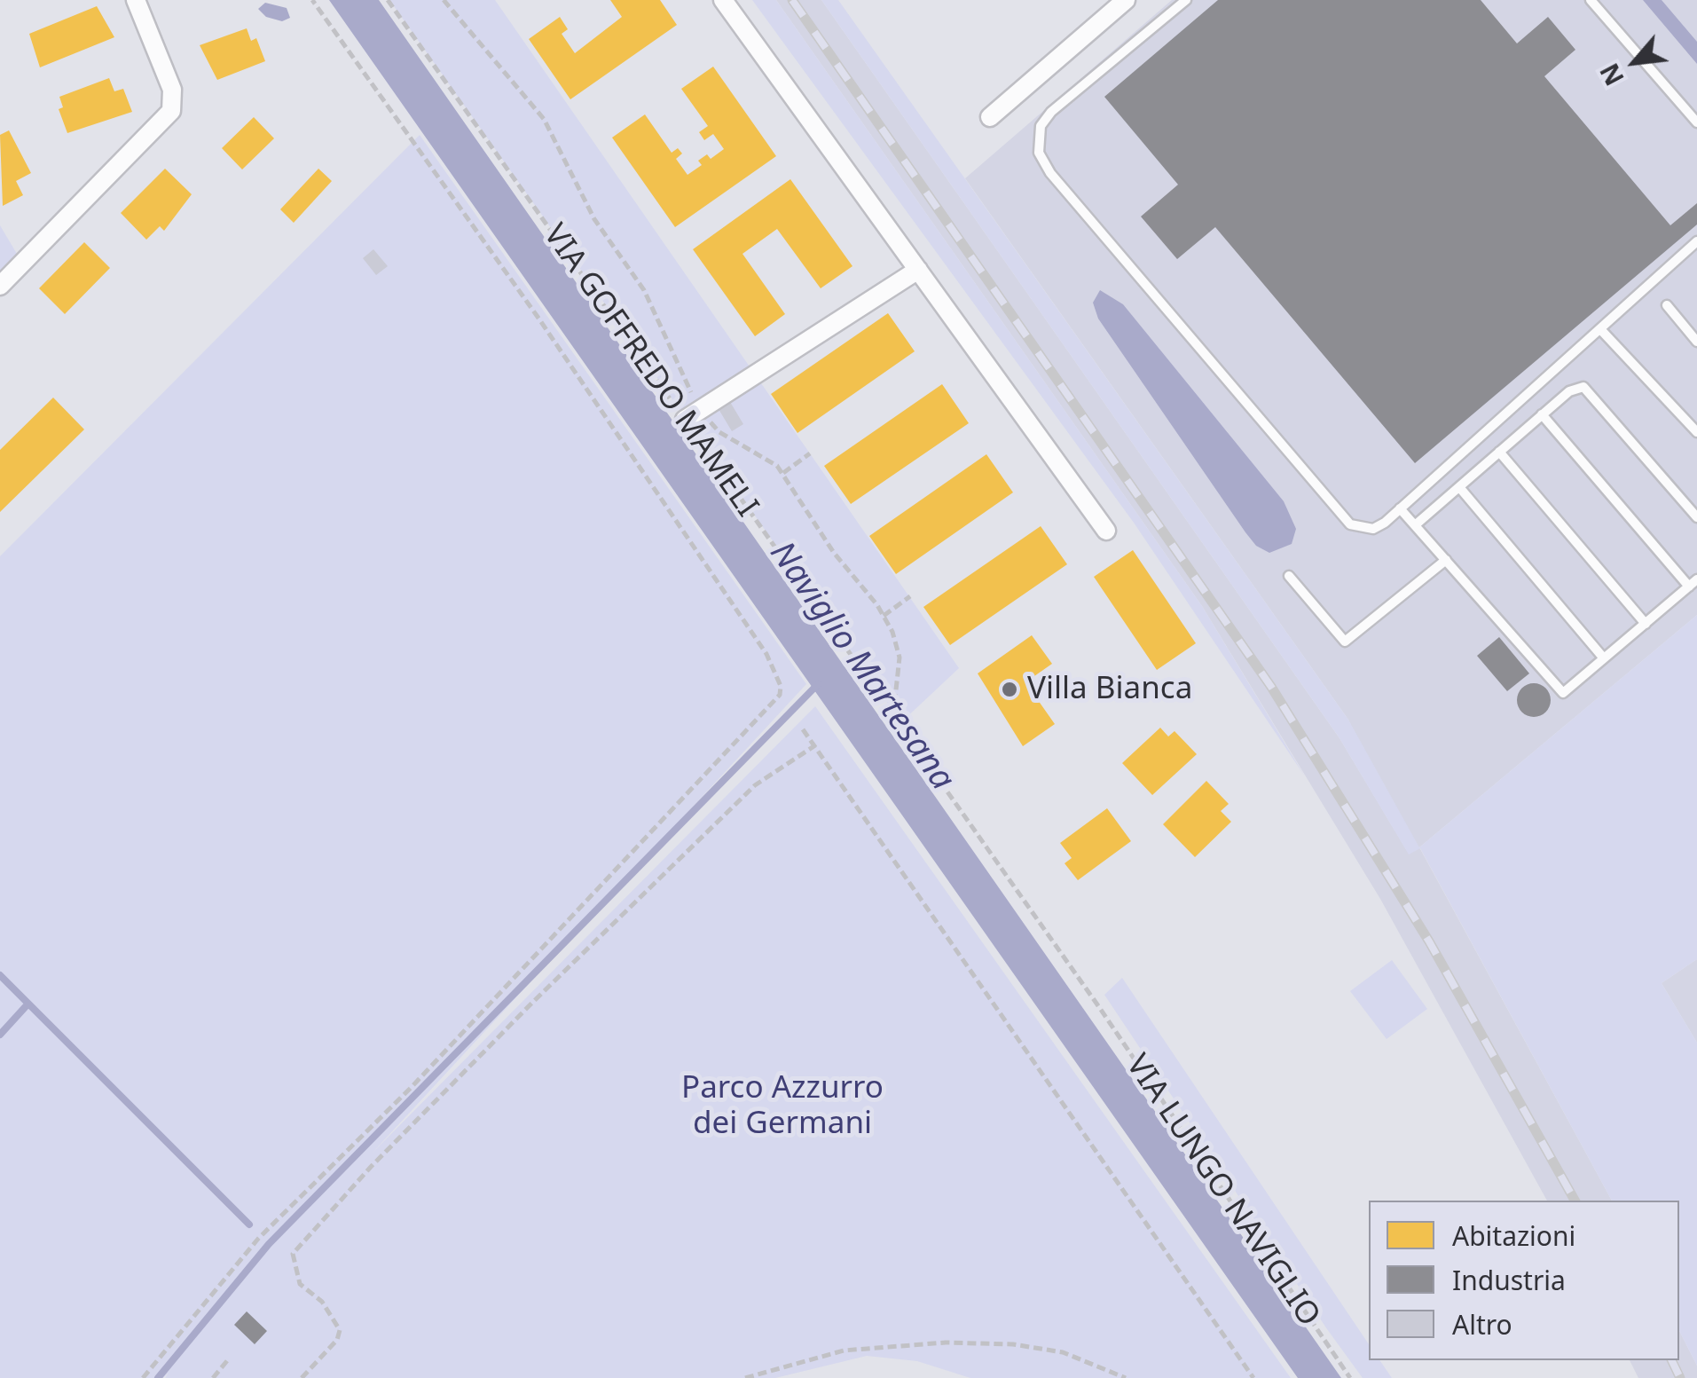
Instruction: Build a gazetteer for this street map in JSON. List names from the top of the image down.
{
  "streets": {
    "path": ["VIA GOFFREDO MAMELI", "VIA LUNGO NAVIGLIO"]
  },
  "crossings": [
    ["VIA GOFFREDO MAMELI", "VIA LUNGO NAVIGLIO"]
  ],
  "water": ["Naviglio Martesana"],
  "parks": ["Parco Azzurro dei Germani"],
  "places": ["Villa Bianca"],
  "legend": ["Abitazioni", "Industria", "Altro"],
  "north": "bottom left"
}
